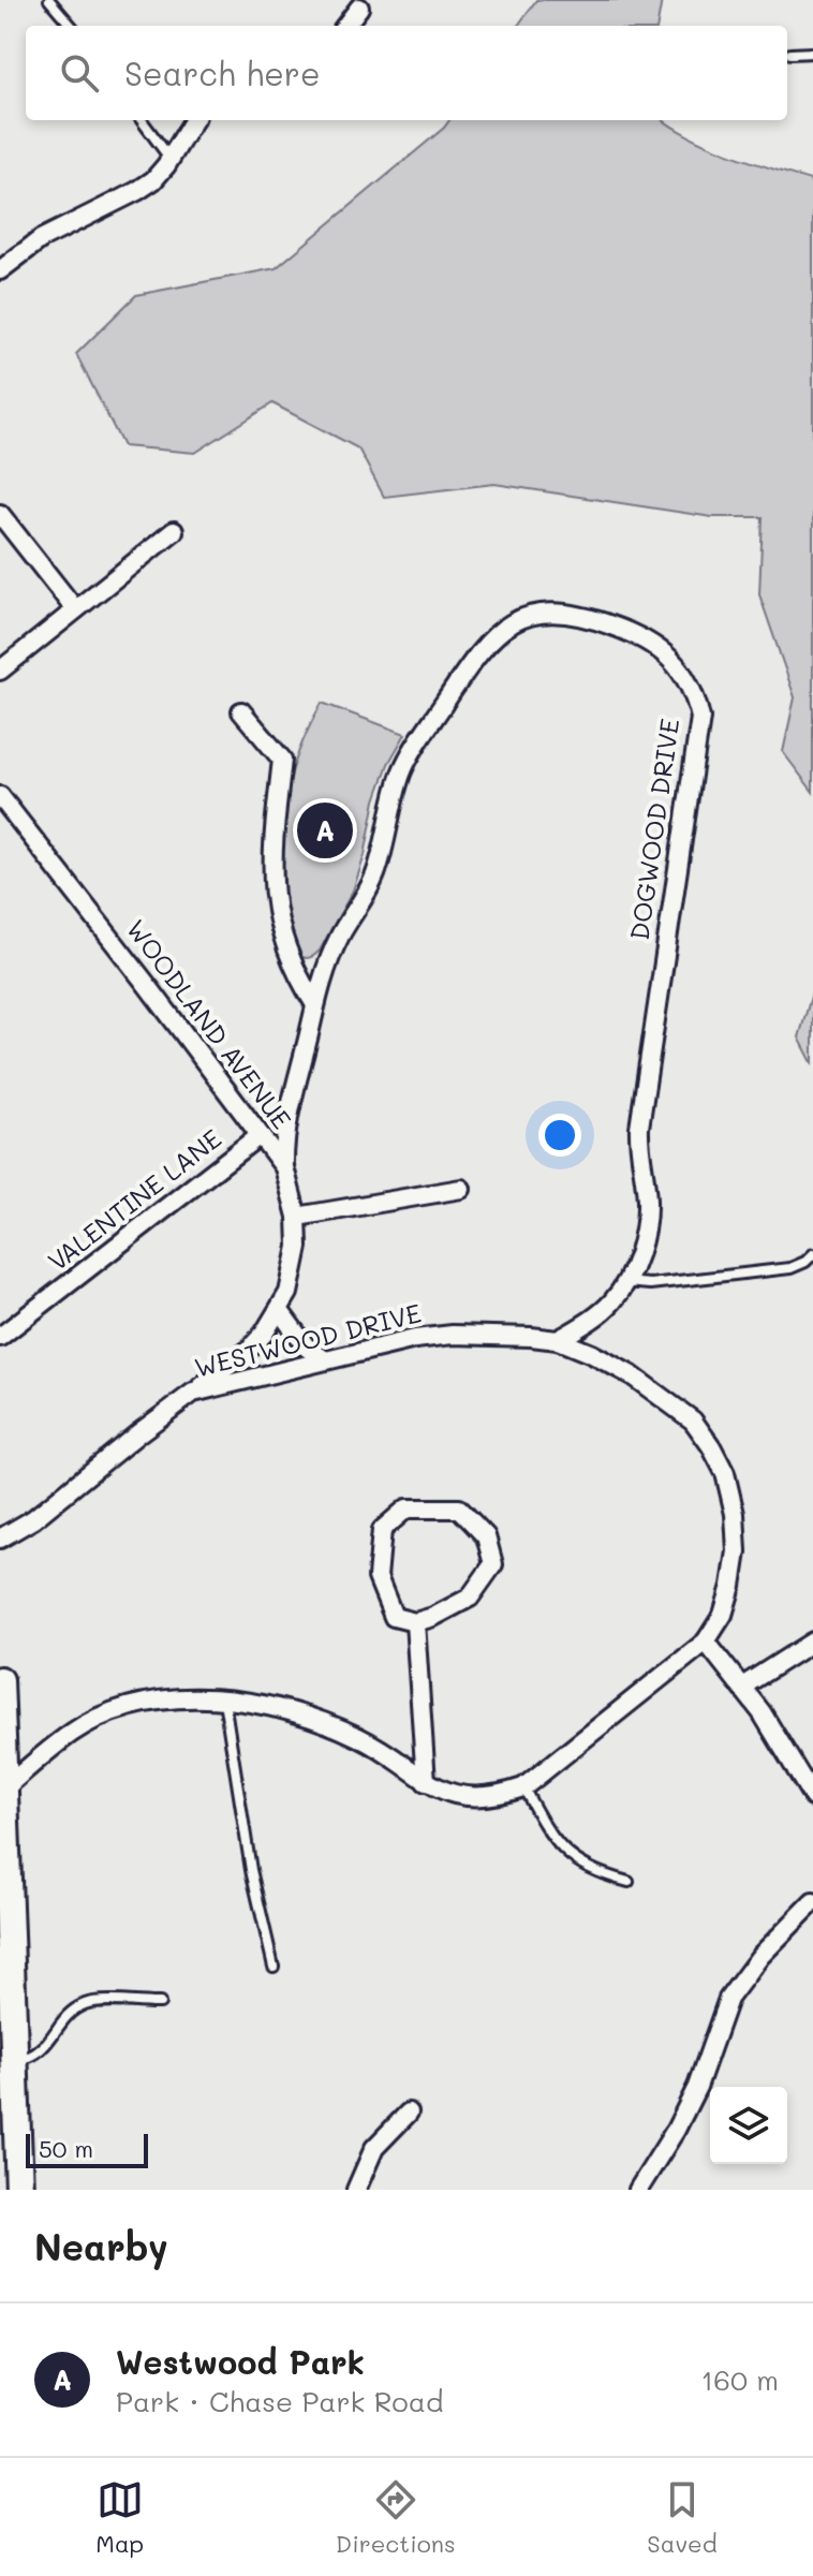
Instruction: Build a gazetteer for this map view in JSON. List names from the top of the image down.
{
  "streets": {
    "street": [
      "DOGWOOD DRIVE",
      "WOODLAND AVENUE",
      "VALENTINE LANE",
      "WESTWOOD DRIVE"
    ]
  },
  "crossings": [
    ["DOGWOOD DRIVE", "WOODLAND AVENUE"],
    ["DOGWOOD DRIVE", "WESTWOOD DRIVE"],
    ["WOODLAND AVENUE", "VALENTINE LANE"],
    ["WOODLAND AVENUE", "WESTWOOD DRIVE"]
  ],
  "scale_bar": "50 m",
  "page": {
    "search": "Search here",
    "pins": "A",
    "scale": "50 m",
    "heading": "Nearby",
    "list": [
      {
        "mark": "A",
        "name": "Westwood Park",
        "note": "Park · Chase Park Road",
        "value": "160 m"
      }
    ],
    "nav": ["Map", "Directions", "Saved"]
  }
}
